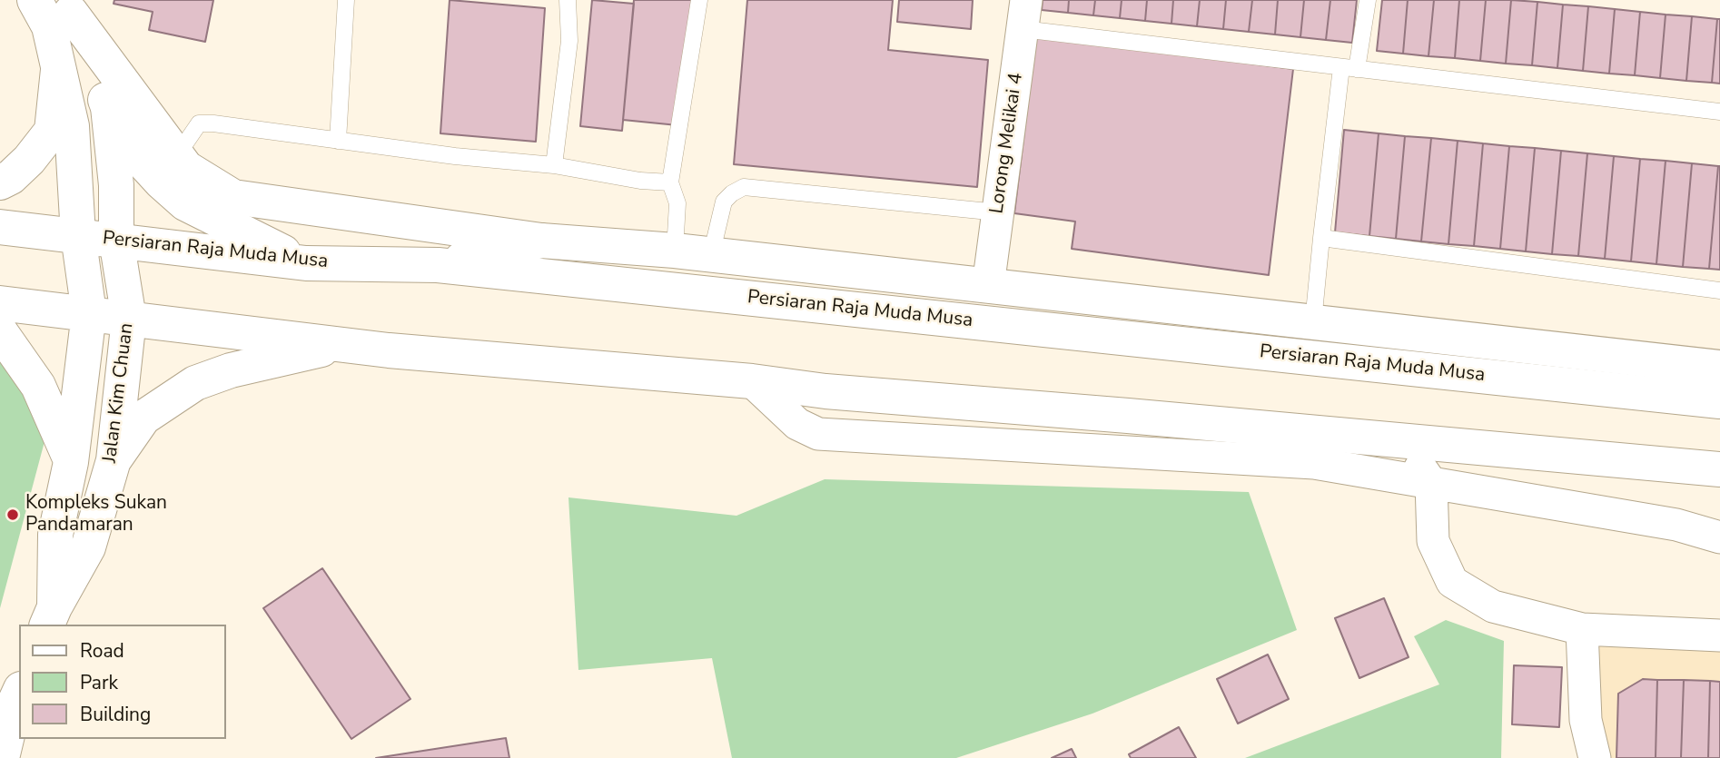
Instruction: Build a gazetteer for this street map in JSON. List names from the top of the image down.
{
  "streets": {
    "main road": ["Persiaran Raja Muda Musa", "Jalan Kim Chuan"],
    "street": ["Lorong Melikai 4"]
  },
  "crossings": [
    ["Persiaran Raja Muda Musa", "Jalan Kim Chuan"]
  ],
  "places": ["Kompleks Sukan Pandamaran"],
  "legend": ["Road", "Park", "Building"]
}
